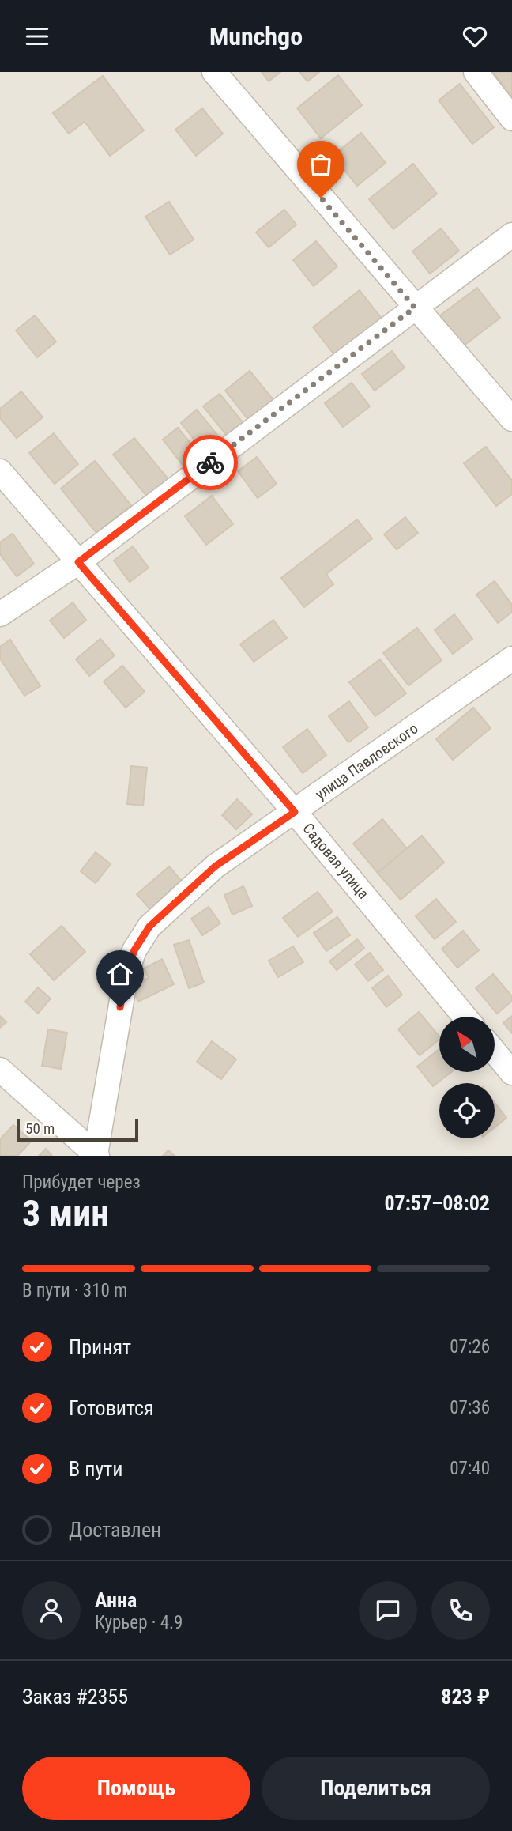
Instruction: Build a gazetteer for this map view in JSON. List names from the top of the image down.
{
  "streets": {
    "street": ["улица Павловского", "Садовая улица"]
  },
  "crossings": [
    ["улица Павловского", "Садовая улица"]
  ],
  "scale_bar": "50 m",
  "north": "top left",
  "page": {
    "header": "Munchgo",
    "scale": "50 m",
    "heading": ["3 мин", "Прибудет через", "07:57–08:02"],
    "panel": [
      "Анна",
      "Курьер · 4.9",
      "Заказ #2355",
      "823 ₽"
    ],
    "bar": "В пути · 310 m",
    "list": [
      ["Принят", "07:26"],
      ["Готовится", "07:36"],
      ["В пути", "07:40"],
      "Доставлен"
    ],
    "buttons": ["Помощь", "Поделиться"]
  }
}
